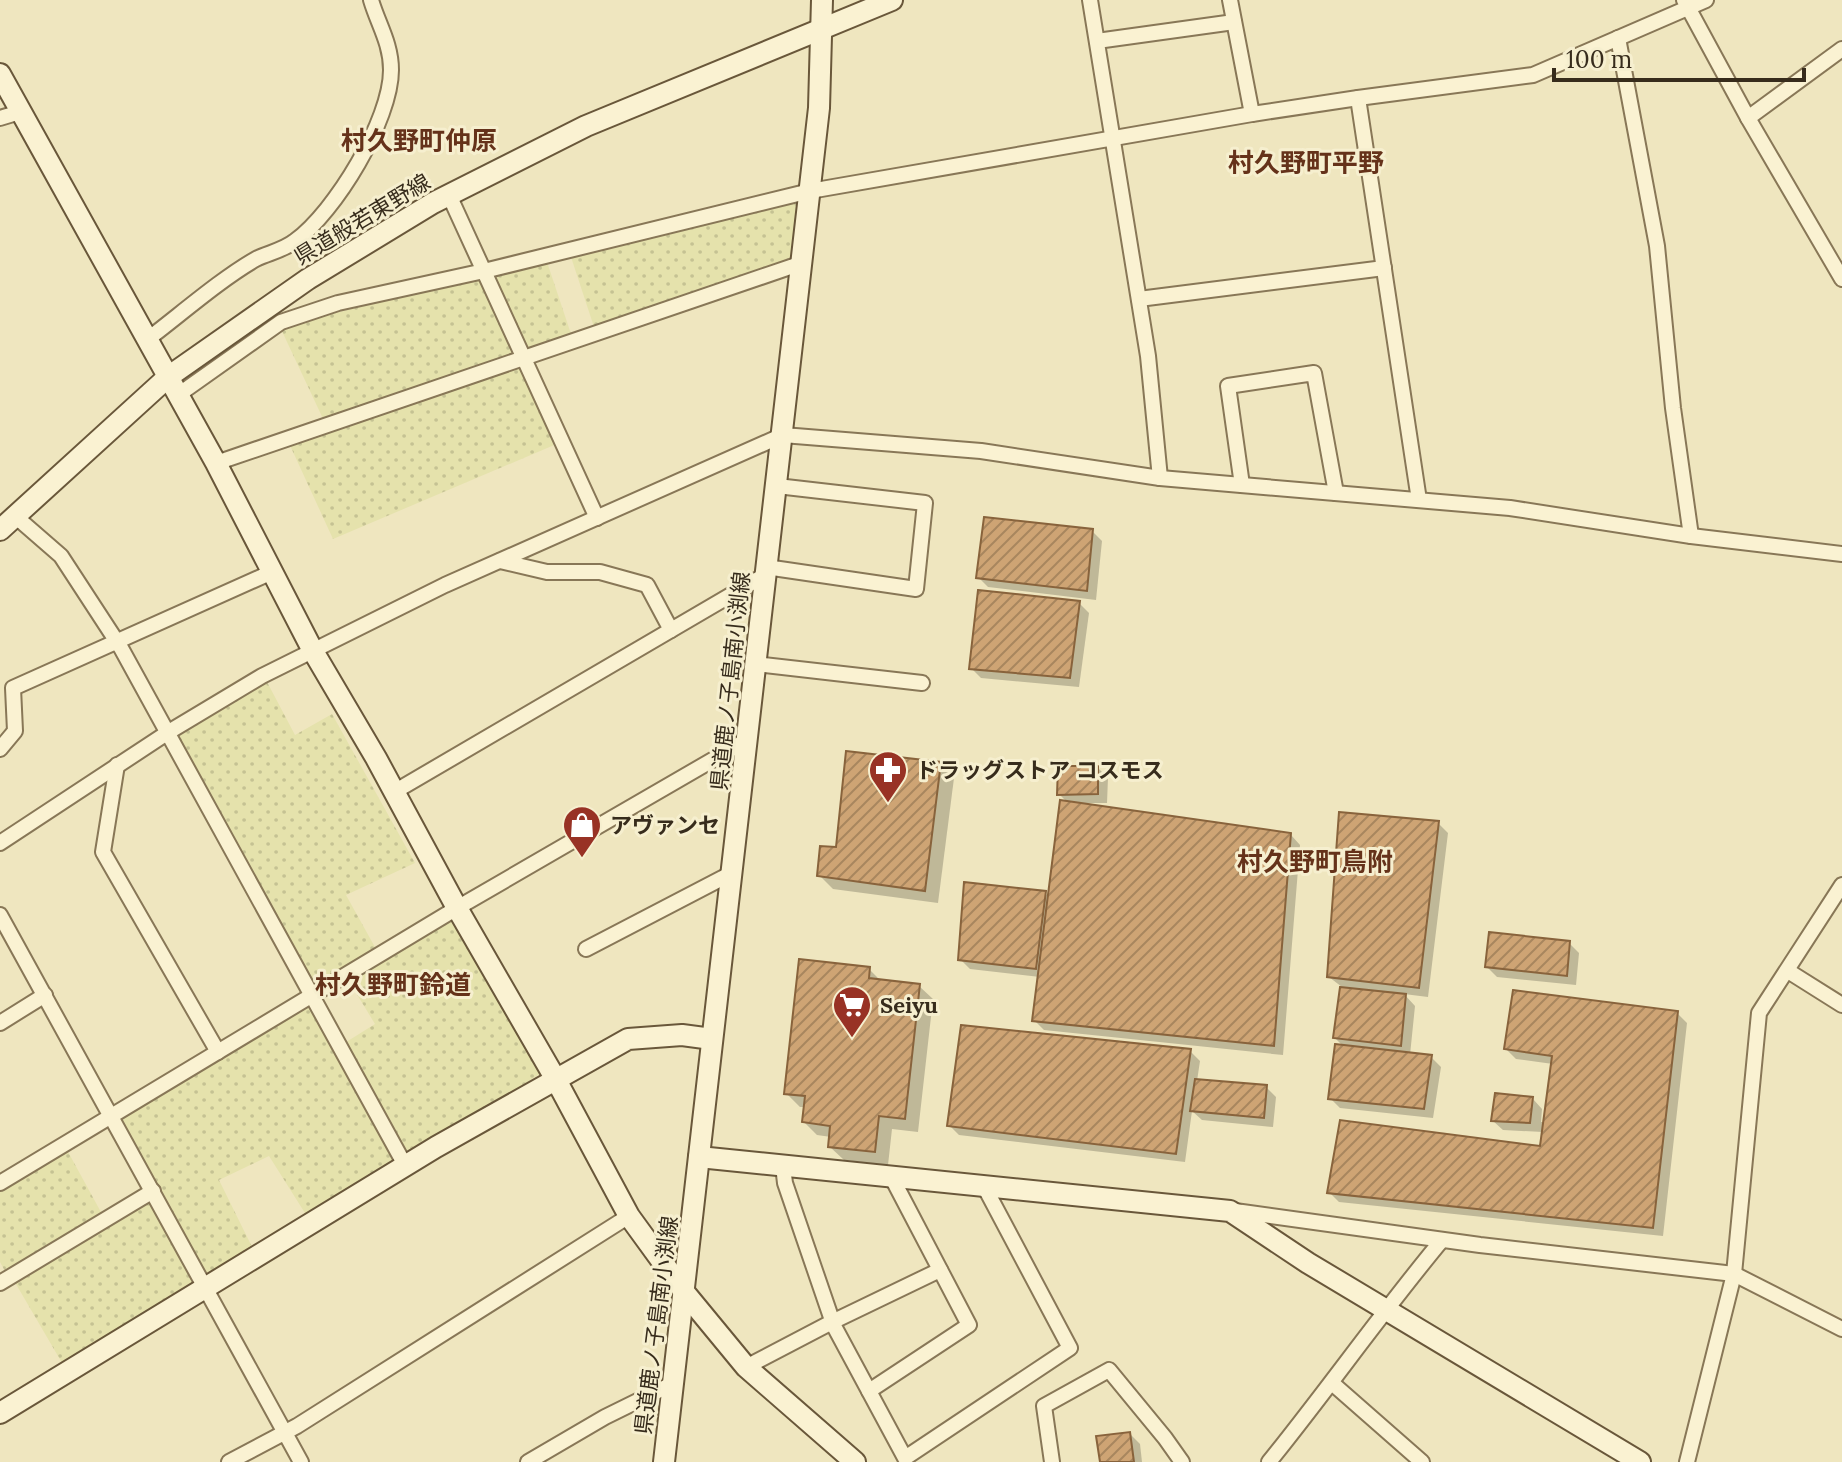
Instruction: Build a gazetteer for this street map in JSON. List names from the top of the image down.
{
  "streets": {
    "street": ["県道般若東野線", "県道鹿ノ子島南小渕線"]
  },
  "crossings": [
    ["県道般若東野線", "県道鹿ノ子島南小渕線"]
  ],
  "districts": [
    "村久野町仲原",
    "村久野町平野",
    "村久野町鳥附",
    "村久野町鈴道"
  ],
  "places": {
    "pharmacy": ["ドラッグストア コスモス"],
    "shop": ["アヴァンセ"],
    "supermarket": ["Seiyu"]
  },
  "scale_bar": "100 m"
}
